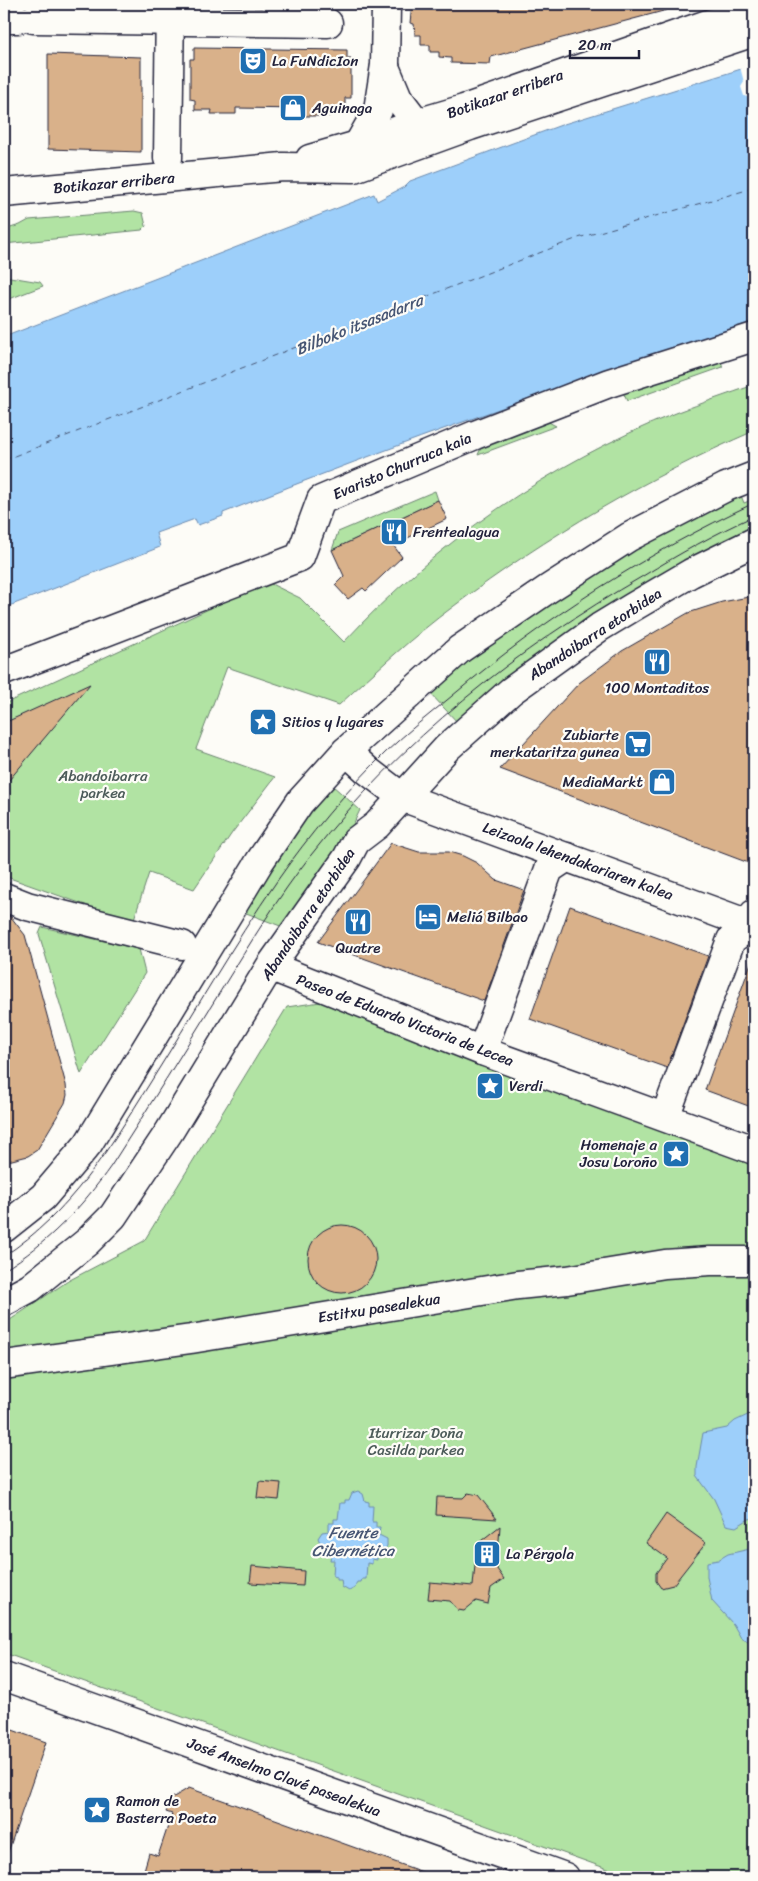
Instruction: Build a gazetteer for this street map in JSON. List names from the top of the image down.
{
  "streets": {
    "street": [
      "Botikazar erribera",
      "Evaristo Churruca kaia",
      "Abandoibarra etorbidea",
      "Leizaola lehendakariaren kalea",
      "Paseo de Eduardo Victoria de Lecea",
      "Estitxu pasealekua",
      "José Anselmo Clavé pasealekua"
    ]
  },
  "crossings": [
    ["Abandoibarra etorbidea", "Leizaola lehendakariaren kalea"]
  ],
  "water": ["Bilboko itsasadarra", "Fuente Cibernética"],
  "parks": ["Abandoibarra parkea", "Iturrizar Doña Casilda parkea"],
  "places": {
    "theatre": ["La FuNdicIon"],
    "shop": ["Aguinaga", "MediaMarkt"],
    "restaurant": ["Frentealagua", "100 Montaditos", "Quatre"],
    "place": [
      "Sitios y lugares",
      "Verdi",
      "Homenaje a Josu Loroño",
      "Ramon de Basterra Poeta"
    ],
    "supermarket": ["Zubiarte merkataritza gunea"],
    "hotel": ["Meliá Bilbao"],
    "building": ["La Pérgola"]
  },
  "scale_bar": "20 m"
}
